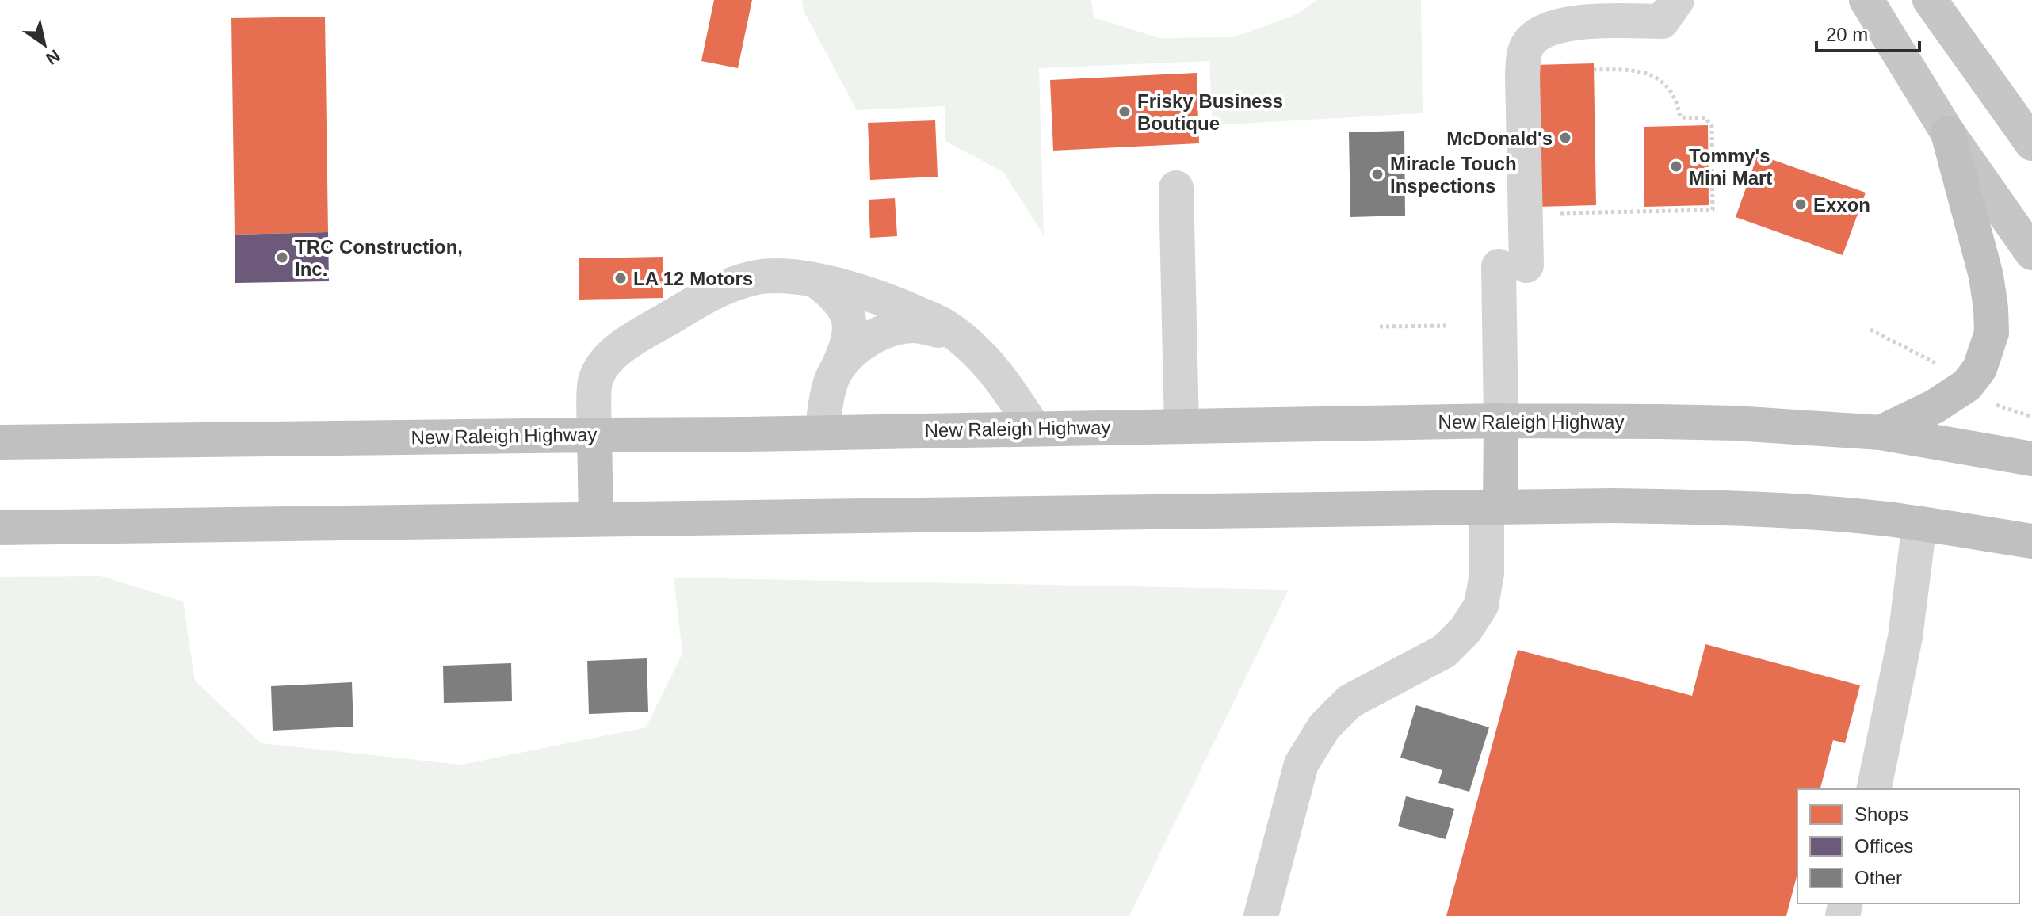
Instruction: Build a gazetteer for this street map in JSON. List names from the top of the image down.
{
  "streets": {
    "highway": ["New Raleigh Highway"]
  },
  "places": [
    "Frisky Business Boutique",
    "McDonald's",
    "Tommy's Mini Mart",
    "Miracle Touch Inspections",
    "Exxon",
    "TRC Construction, Inc.",
    "LA 12 Motors"
  ],
  "legend": ["Shops", "Offices", "Other"],
  "scale_bar": "20 m",
  "north": "bottom right"
}
